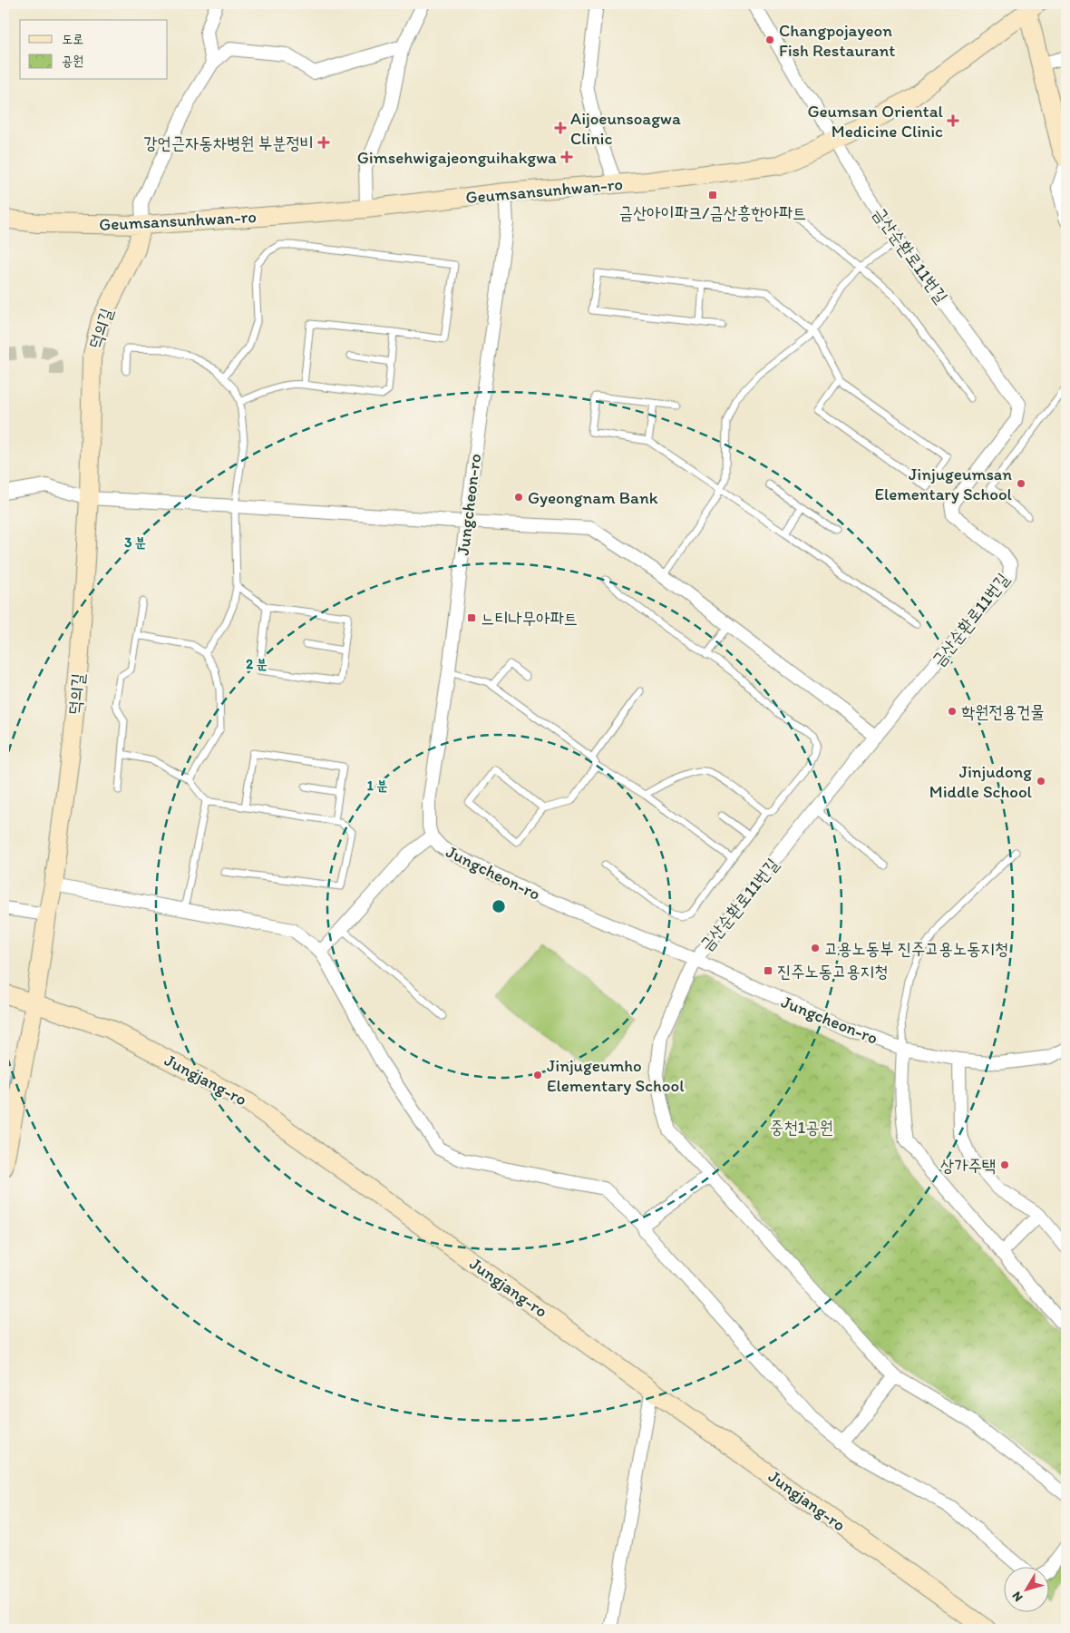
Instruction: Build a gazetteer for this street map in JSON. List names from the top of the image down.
{
  "streets": {
    "street": [
      "Geumsansunhwan-ro",
      "금산순환로11번길",
      "덕의길",
      "Jungcheon-ro",
      "Jungjang-ro"
    ]
  },
  "crossings": [
    ["Geumsansunhwan-ro", "금산순환로11번길"],
    ["Geumsansunhwan-ro", "덕의길"],
    ["Geumsansunhwan-ro", "Jungcheon-ro"],
    ["금산순환로11번길", "Jungcheon-ro"],
    ["덕의길", "Jungjang-ro"]
  ],
  "parks": ["중천1공원"],
  "places": {
    "other": [
      "Changpojayeon Fish Restaurant",
      "Jinjugeumsan Elementary School",
      "Gyeongnam Bank",
      "학원전용건물",
      "Jinjudong Middle School",
      "고용노동부 진주고용노동지청",
      "Jinjugeumho Elementary School",
      "상가주택"
    ],
    "health": [
      "Geumsan Oriental Medicine Clinic",
      "Aijoeunsoagwa Clinic",
      "강언근자동차병원 부분정비",
      "Gimsehwigajeonguihakgwa"
    ],
    "transit": ["금산아이파크/금산흥한아파트", "느티나무아파트", "진주노동고용지청"]
  },
  "legend": ["도로", "공원"],
  "north": "bottom left",
  "rings": ["3 분", "2 분", "1 분"]
}
